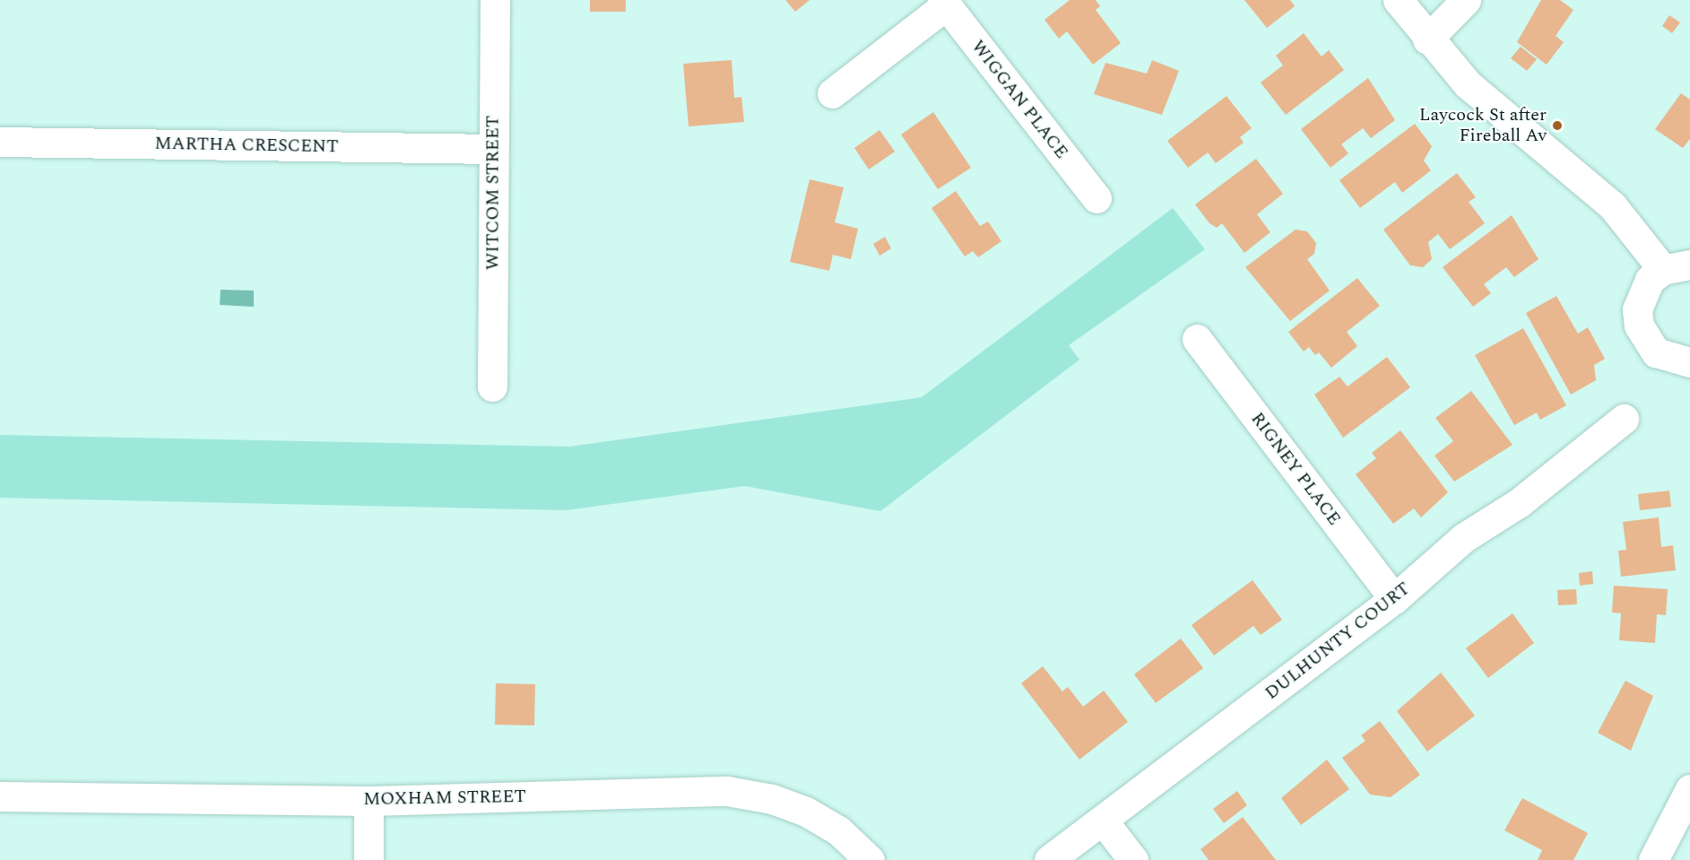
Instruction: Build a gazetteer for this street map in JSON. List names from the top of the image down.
{
  "streets": {
    "street": [
      "WIGGAN PLACE",
      "MARTHA CRESCENT",
      "WITCOM STREET",
      "RIGNEY PLACE",
      "DULHUNTY COURT",
      "MOXHAM STREET"
    ]
  },
  "crossings": [
    ["MARTHA CRESCENT", "WITCOM STREET"],
    ["RIGNEY PLACE", "DULHUNTY COURT"]
  ],
  "places": ["Laycock St after Fireball Av"]
}
